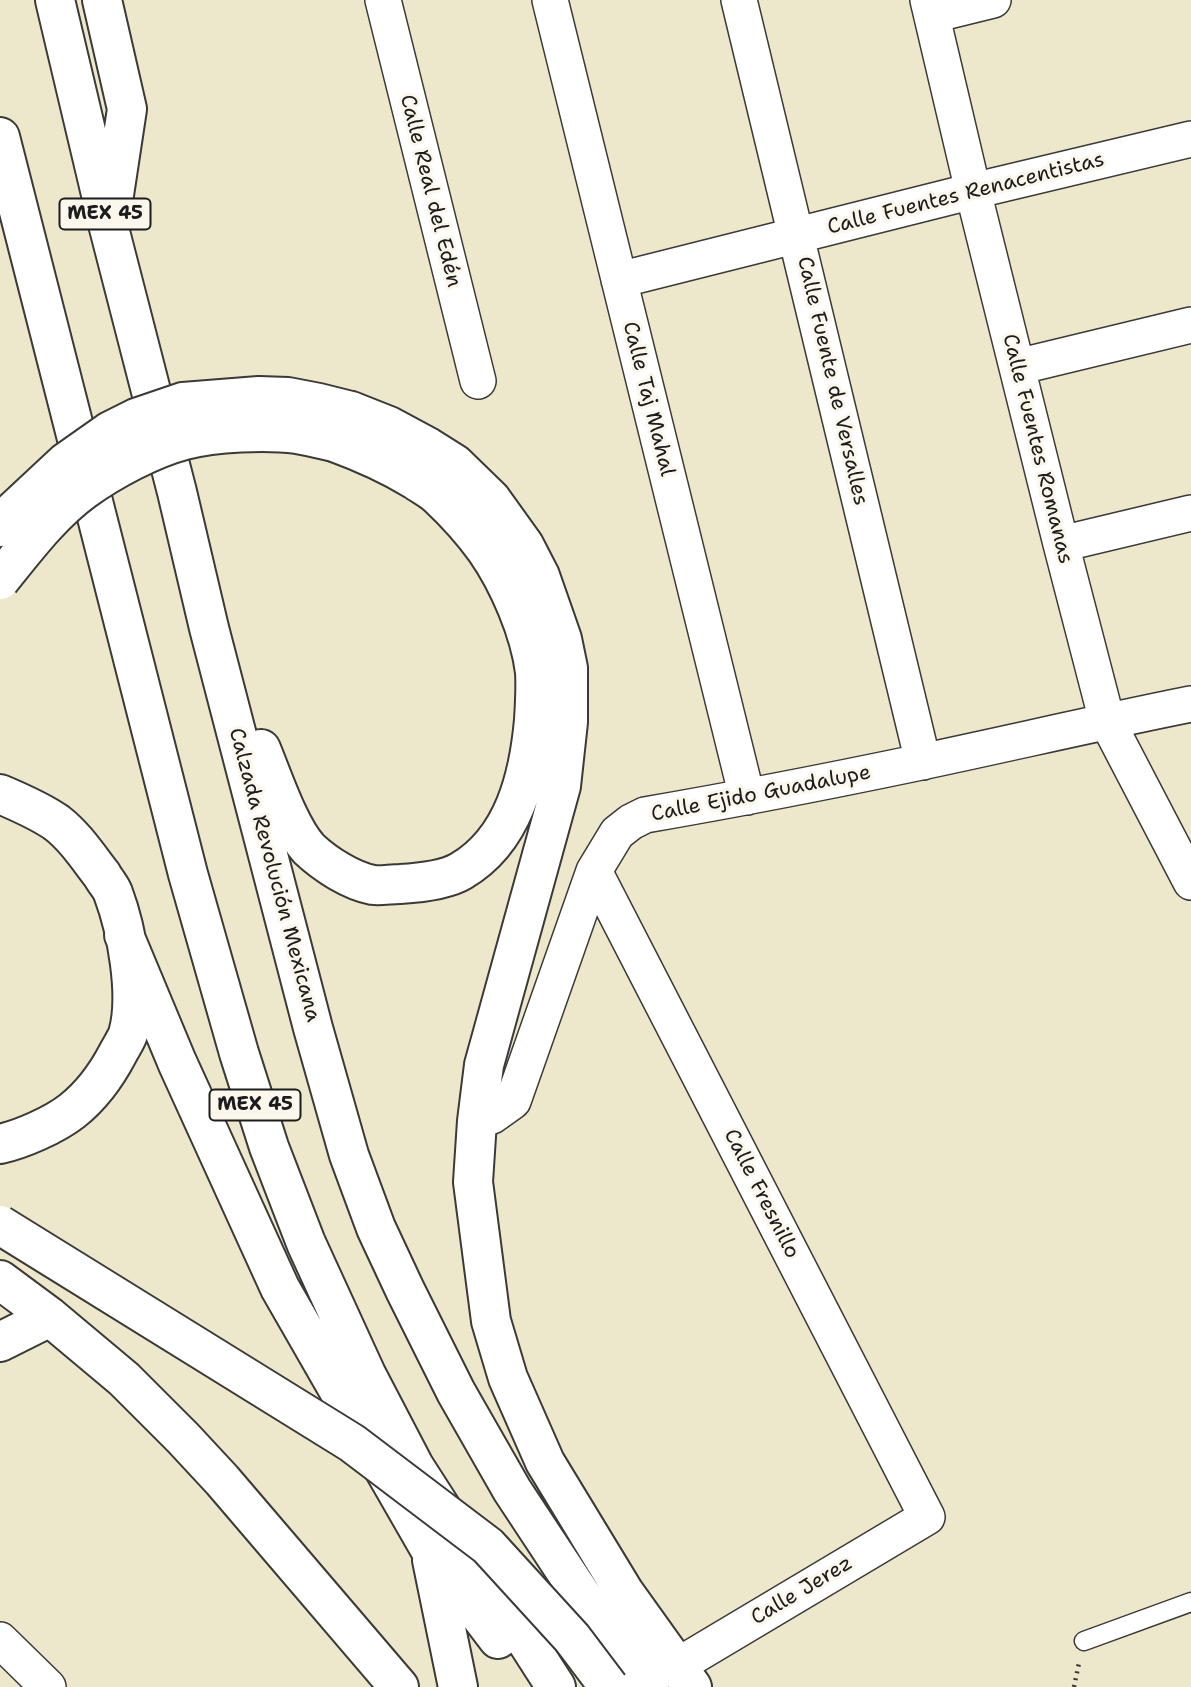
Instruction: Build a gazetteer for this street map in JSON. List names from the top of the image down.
{
  "streets": {
    "main road": ["MEX 45", "Calzada Revolución Mexicana"],
    "street": [
      "Calle Real del Edén",
      "Calle Fuentes Renacentistas",
      "Calle Fuente de Versalles",
      "Calle Taj Mahal",
      "Calle Fuentes Romanas",
      "Calle Ejido Guadalupe",
      "Calle Fresnillo",
      "Calle Jerez"
    ]
  },
  "crossings": [
    ["Calle Fuentes Renacentistas", "Calle Fuente de Versalles"],
    ["Calle Fuentes Renacentistas", "Calle Taj Mahal"],
    ["Calle Fuentes Renacentistas", "Calle Fuentes Romanas"],
    ["Calle Fuente de Versalles", "Calle Ejido Guadalupe"],
    ["Calle Taj Mahal", "Calle Ejido Guadalupe"],
    ["Calle Fuentes Romanas", "Calle Ejido Guadalupe"],
    ["Calle Ejido Guadalupe", "Calle Fresnillo"],
    ["Calzada Revolución Mexicana", "Calle Jerez"],
    ["Calle Fresnillo", "Calle Jerez"]
  ]
}
